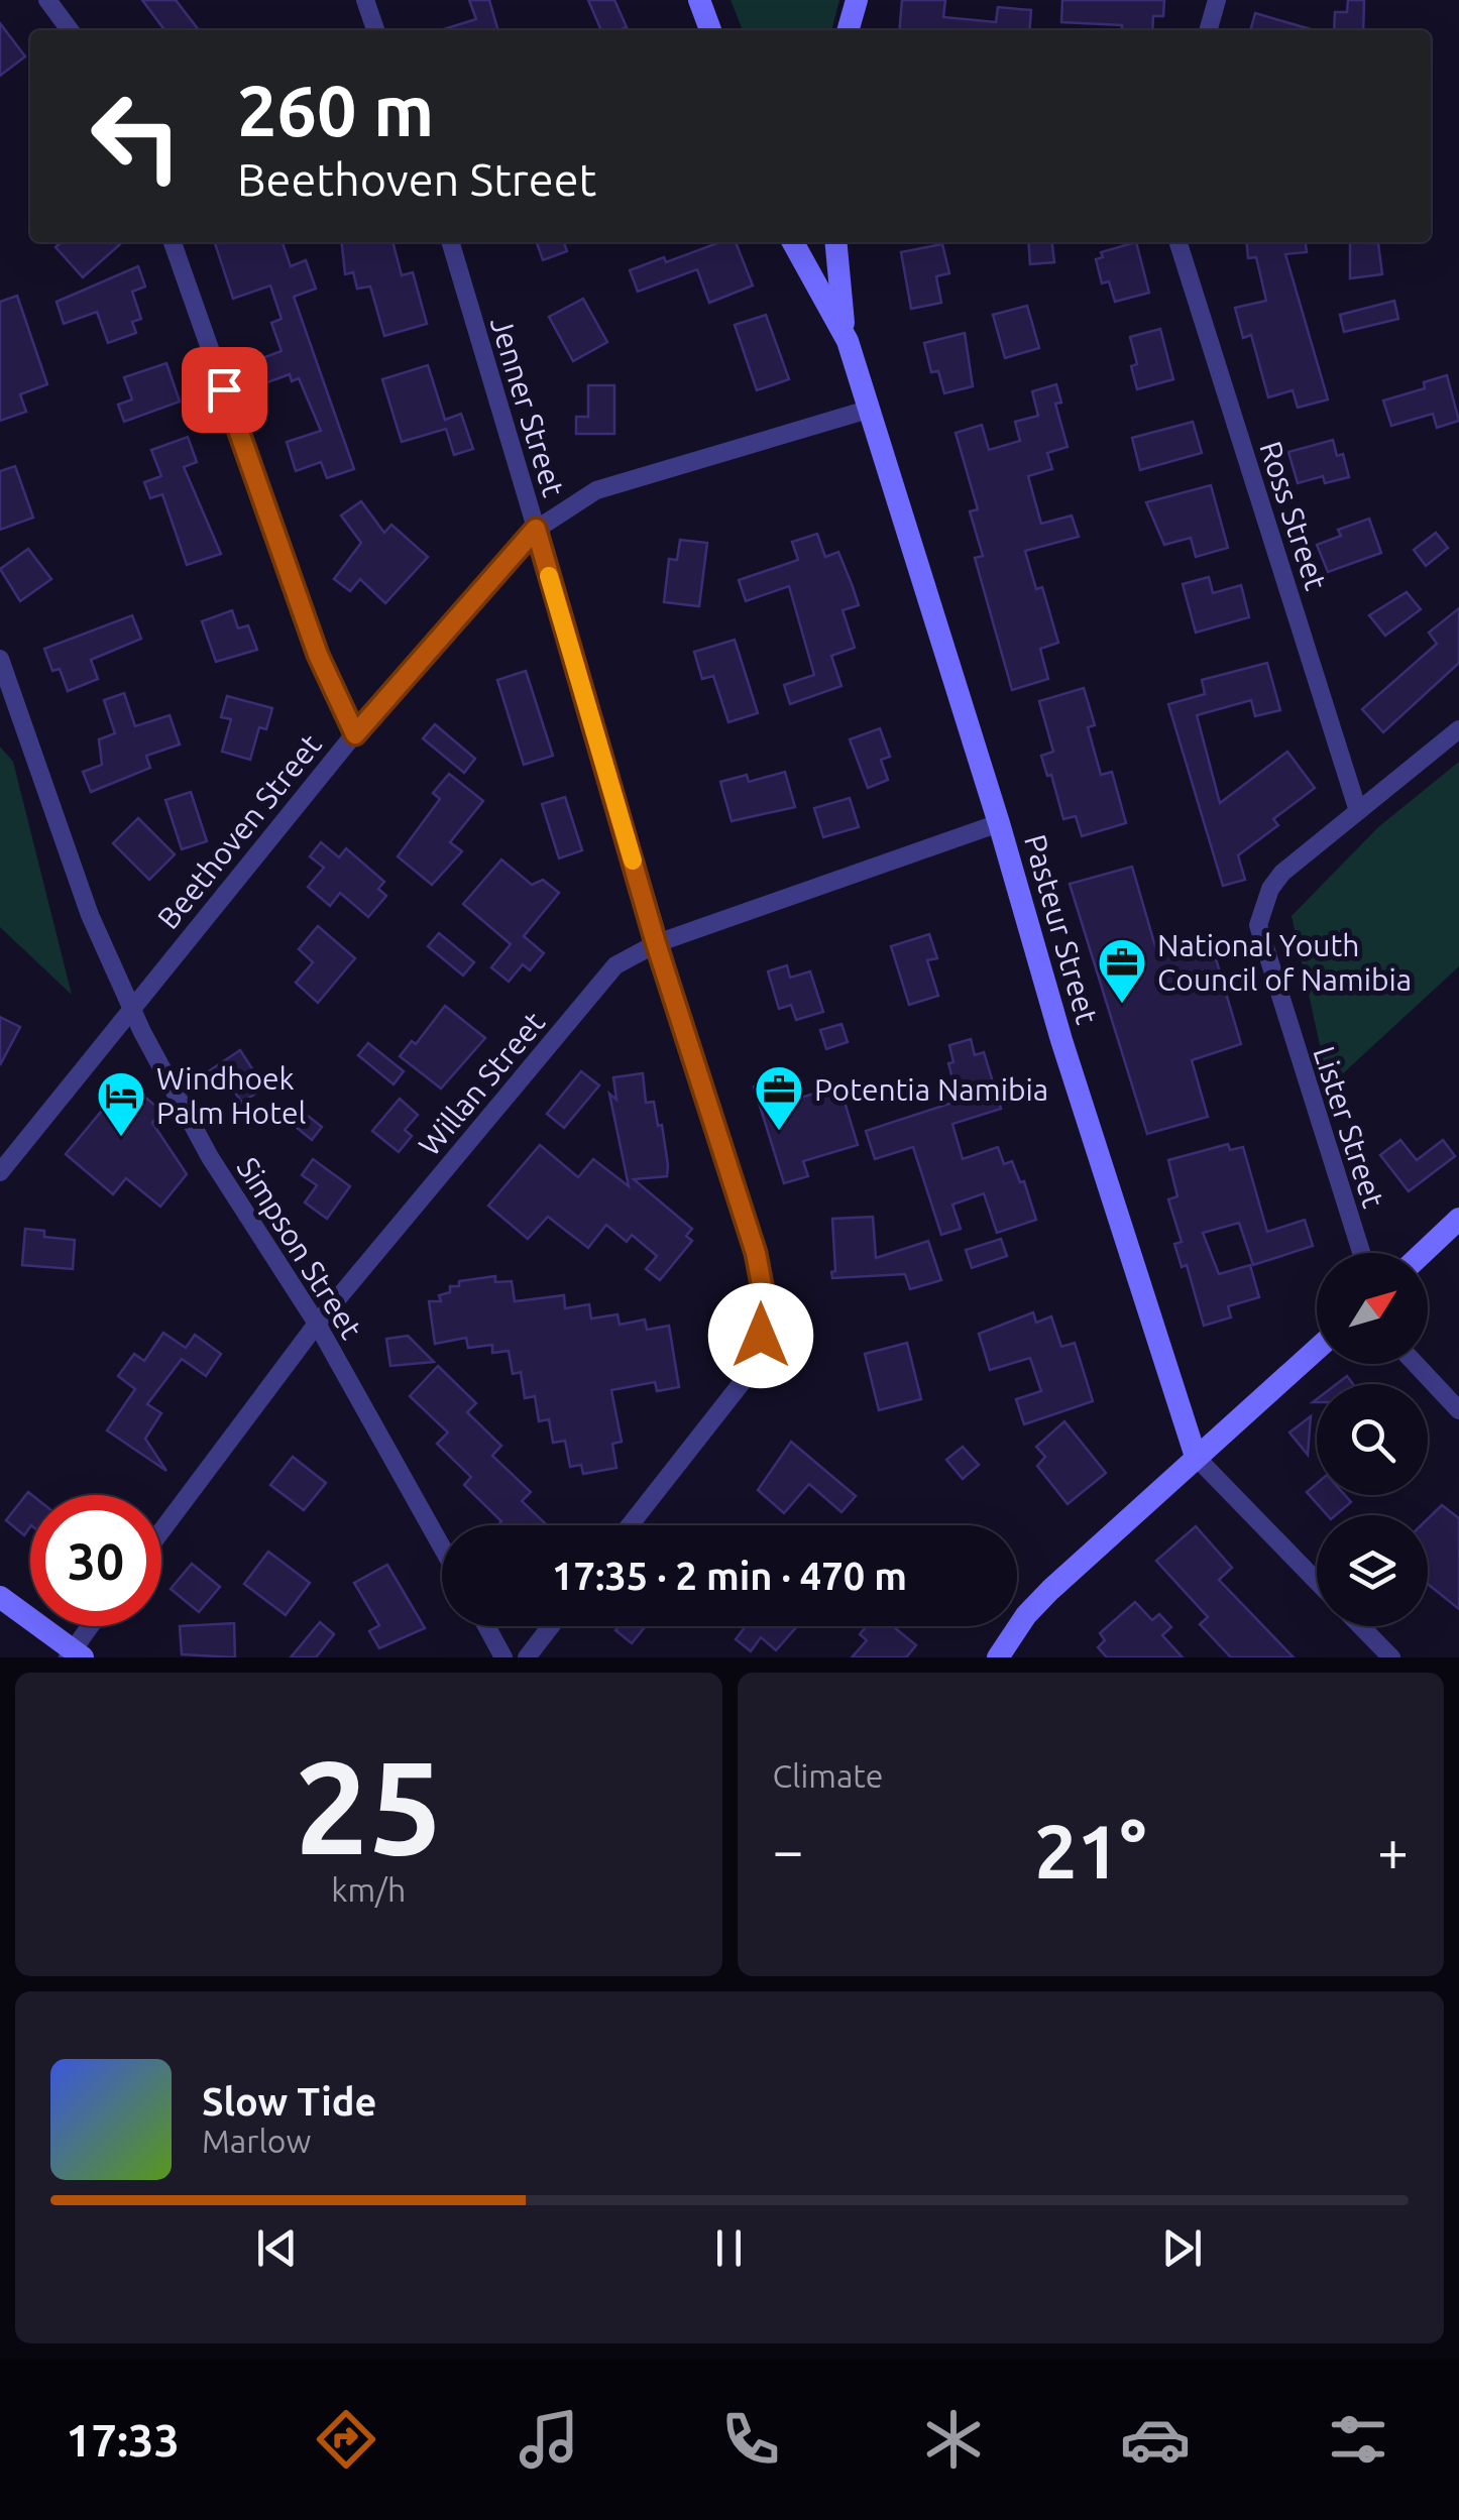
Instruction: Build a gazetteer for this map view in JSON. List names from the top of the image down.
{
  "streets": {
    "main road": ["Pasteur Street"],
    "street": [
      "Jenner Street",
      "Ross Street",
      "Beethoven Street",
      "Willan Street",
      "Lister Street",
      "Simpson Street"
    ]
  },
  "crossings": [
    ["Jenner Street", "Beethoven Street"],
    ["Jenner Street", "Willan Street"],
    ["Ross Street", "Lister Street"],
    ["Beethoven Street", "Pasteur Street"],
    ["Beethoven Street", "Simpson Street"],
    ["Pasteur Street", "Willan Street"],
    ["Willan Street", "Simpson Street"]
  ],
  "places": {
    "office": ["National Youth Council of Namibia", "Potentia Namibia"],
    "hotel": ["Windhoek Palm Hotel"]
  },
  "north": "top right",
  "page": {
    "turn": ["260 m", "Beethoven Street"],
    "limit": "30",
    "trip": "17:35 · 2 min · 470 m",
    "tile": [
      ["25", "km/h"],
      "Climate"
    ],
    "heat": ["−", "21°", "+"],
    "song": ["Slow Tide", "Marlow"],
    "tabs": "17:33"
  }
}
